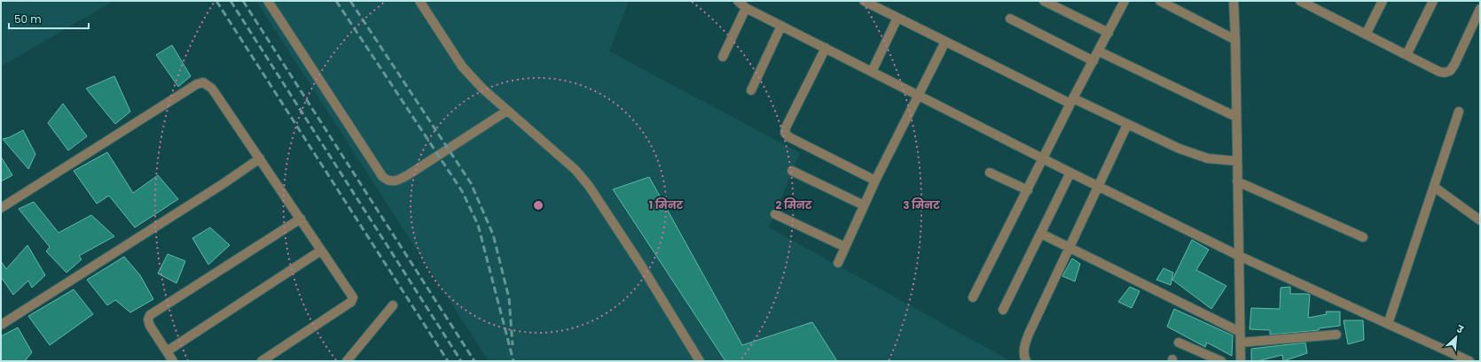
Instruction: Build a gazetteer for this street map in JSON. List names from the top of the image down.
{
  "scale_bar": "50 m",
  "north": "top right",
  "rings": ["1 मिनट", "2 मिनट", "3 मिनट"]
}
